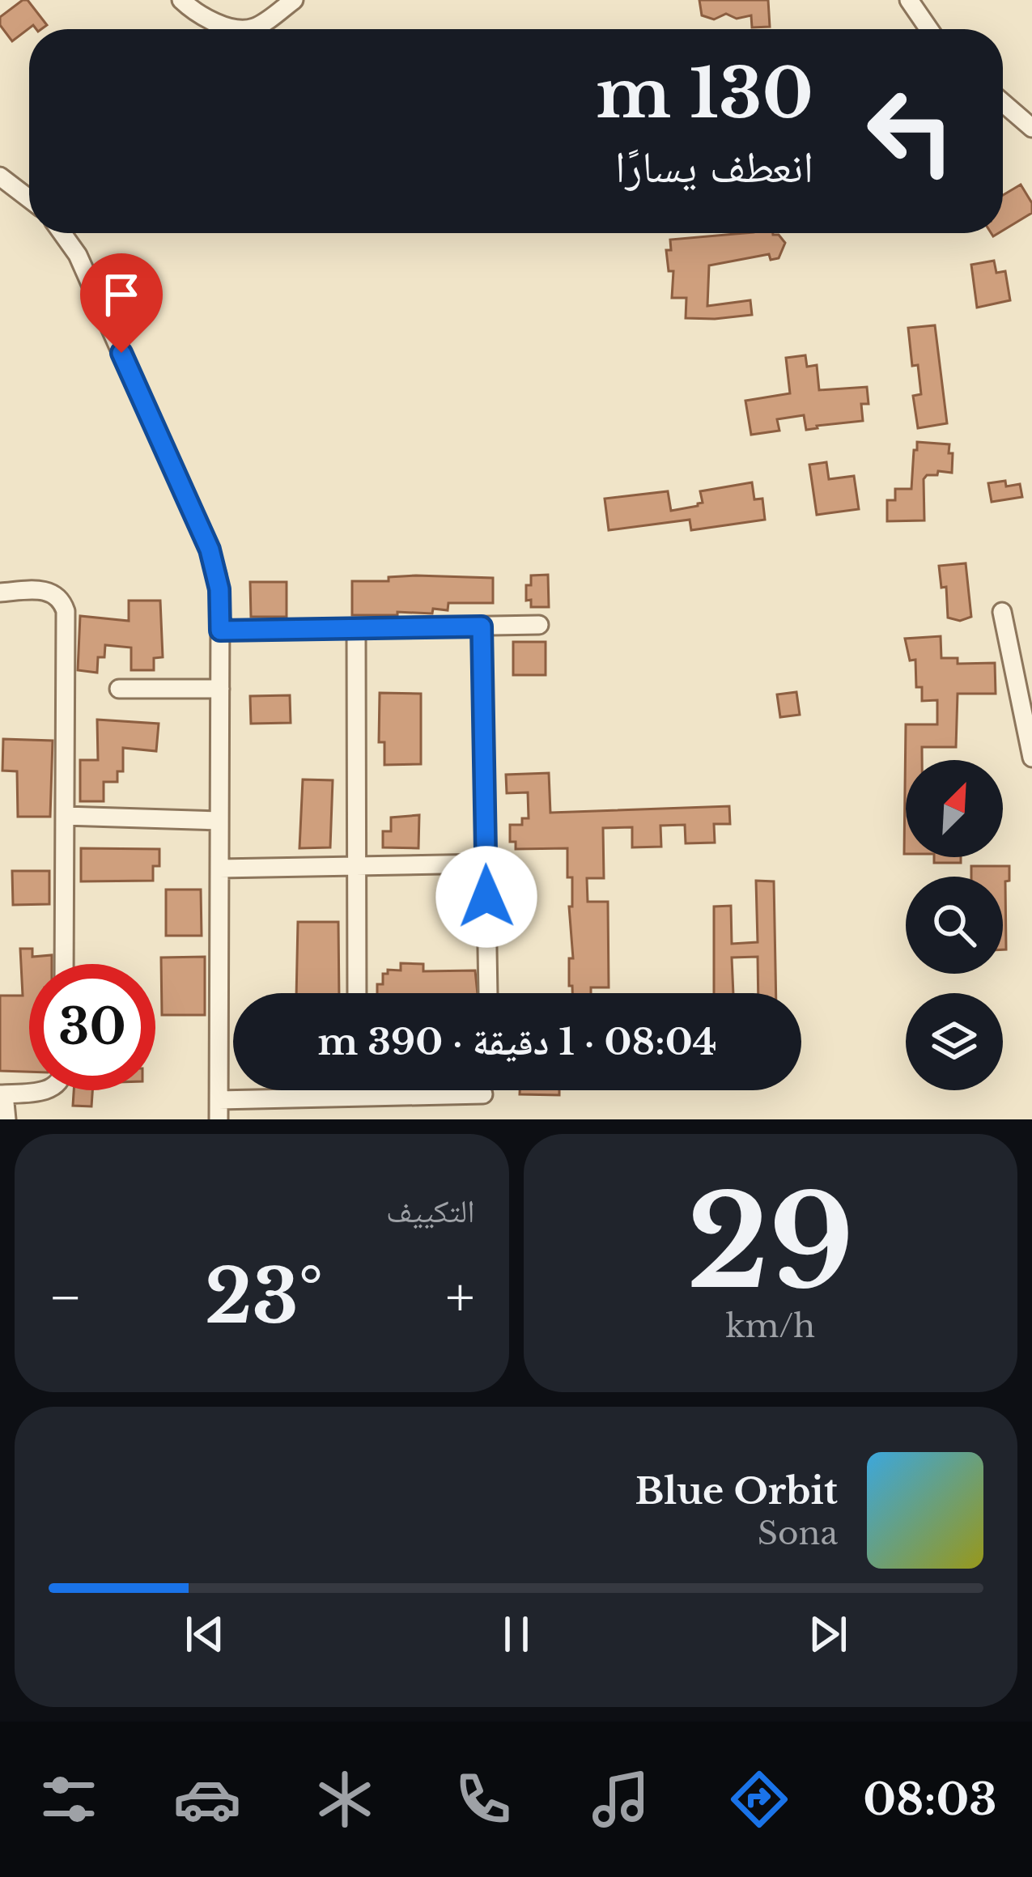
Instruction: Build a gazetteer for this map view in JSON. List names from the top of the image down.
{
  "north": "top right",
  "page": {
    "turn": ["130 m", "انعطف يسارًا"],
    "limit": "30",
    "trip": "08:04 · 1 دقيقة · 390 m",
    "tile": [
      ["29", "km/h"],
      "التكييف"
    ],
    "heat": ["−", "23°", "+"],
    "song": ["Blue Orbit", "Sona"],
    "tabs": "08:03"
  }
}
